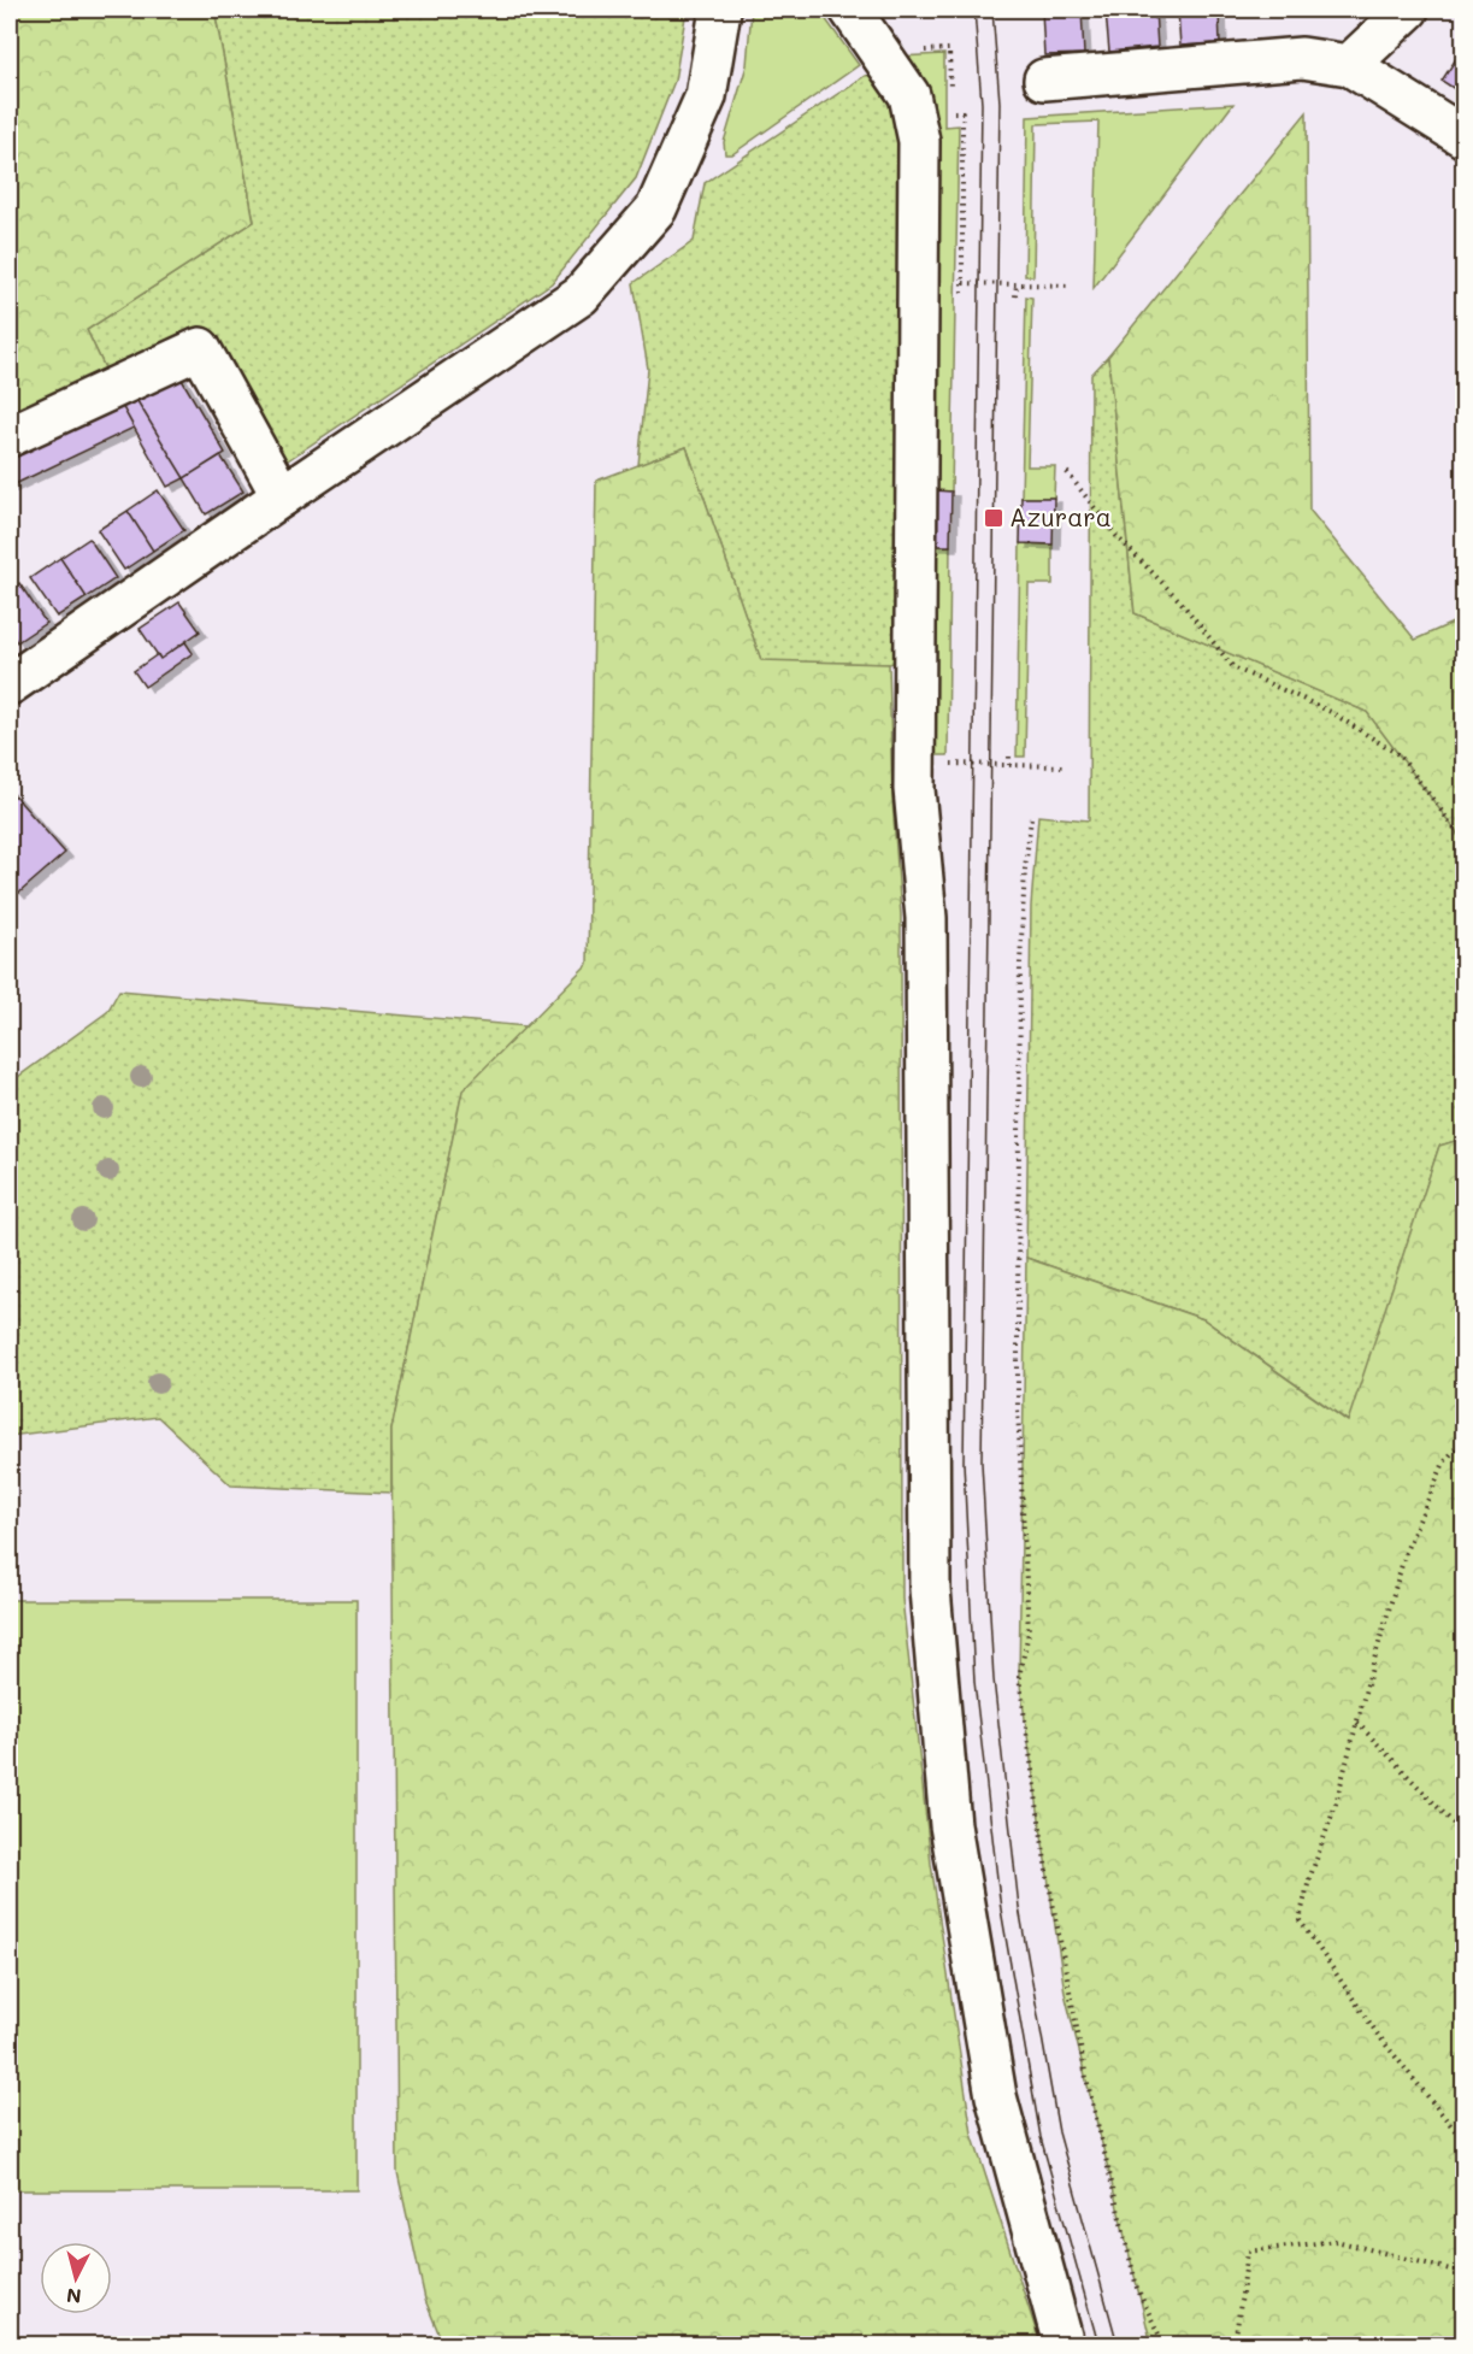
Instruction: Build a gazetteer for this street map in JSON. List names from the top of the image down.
{
  "places": {
    "transit": ["Azurara"]
  },
  "north": "bottom"
}
